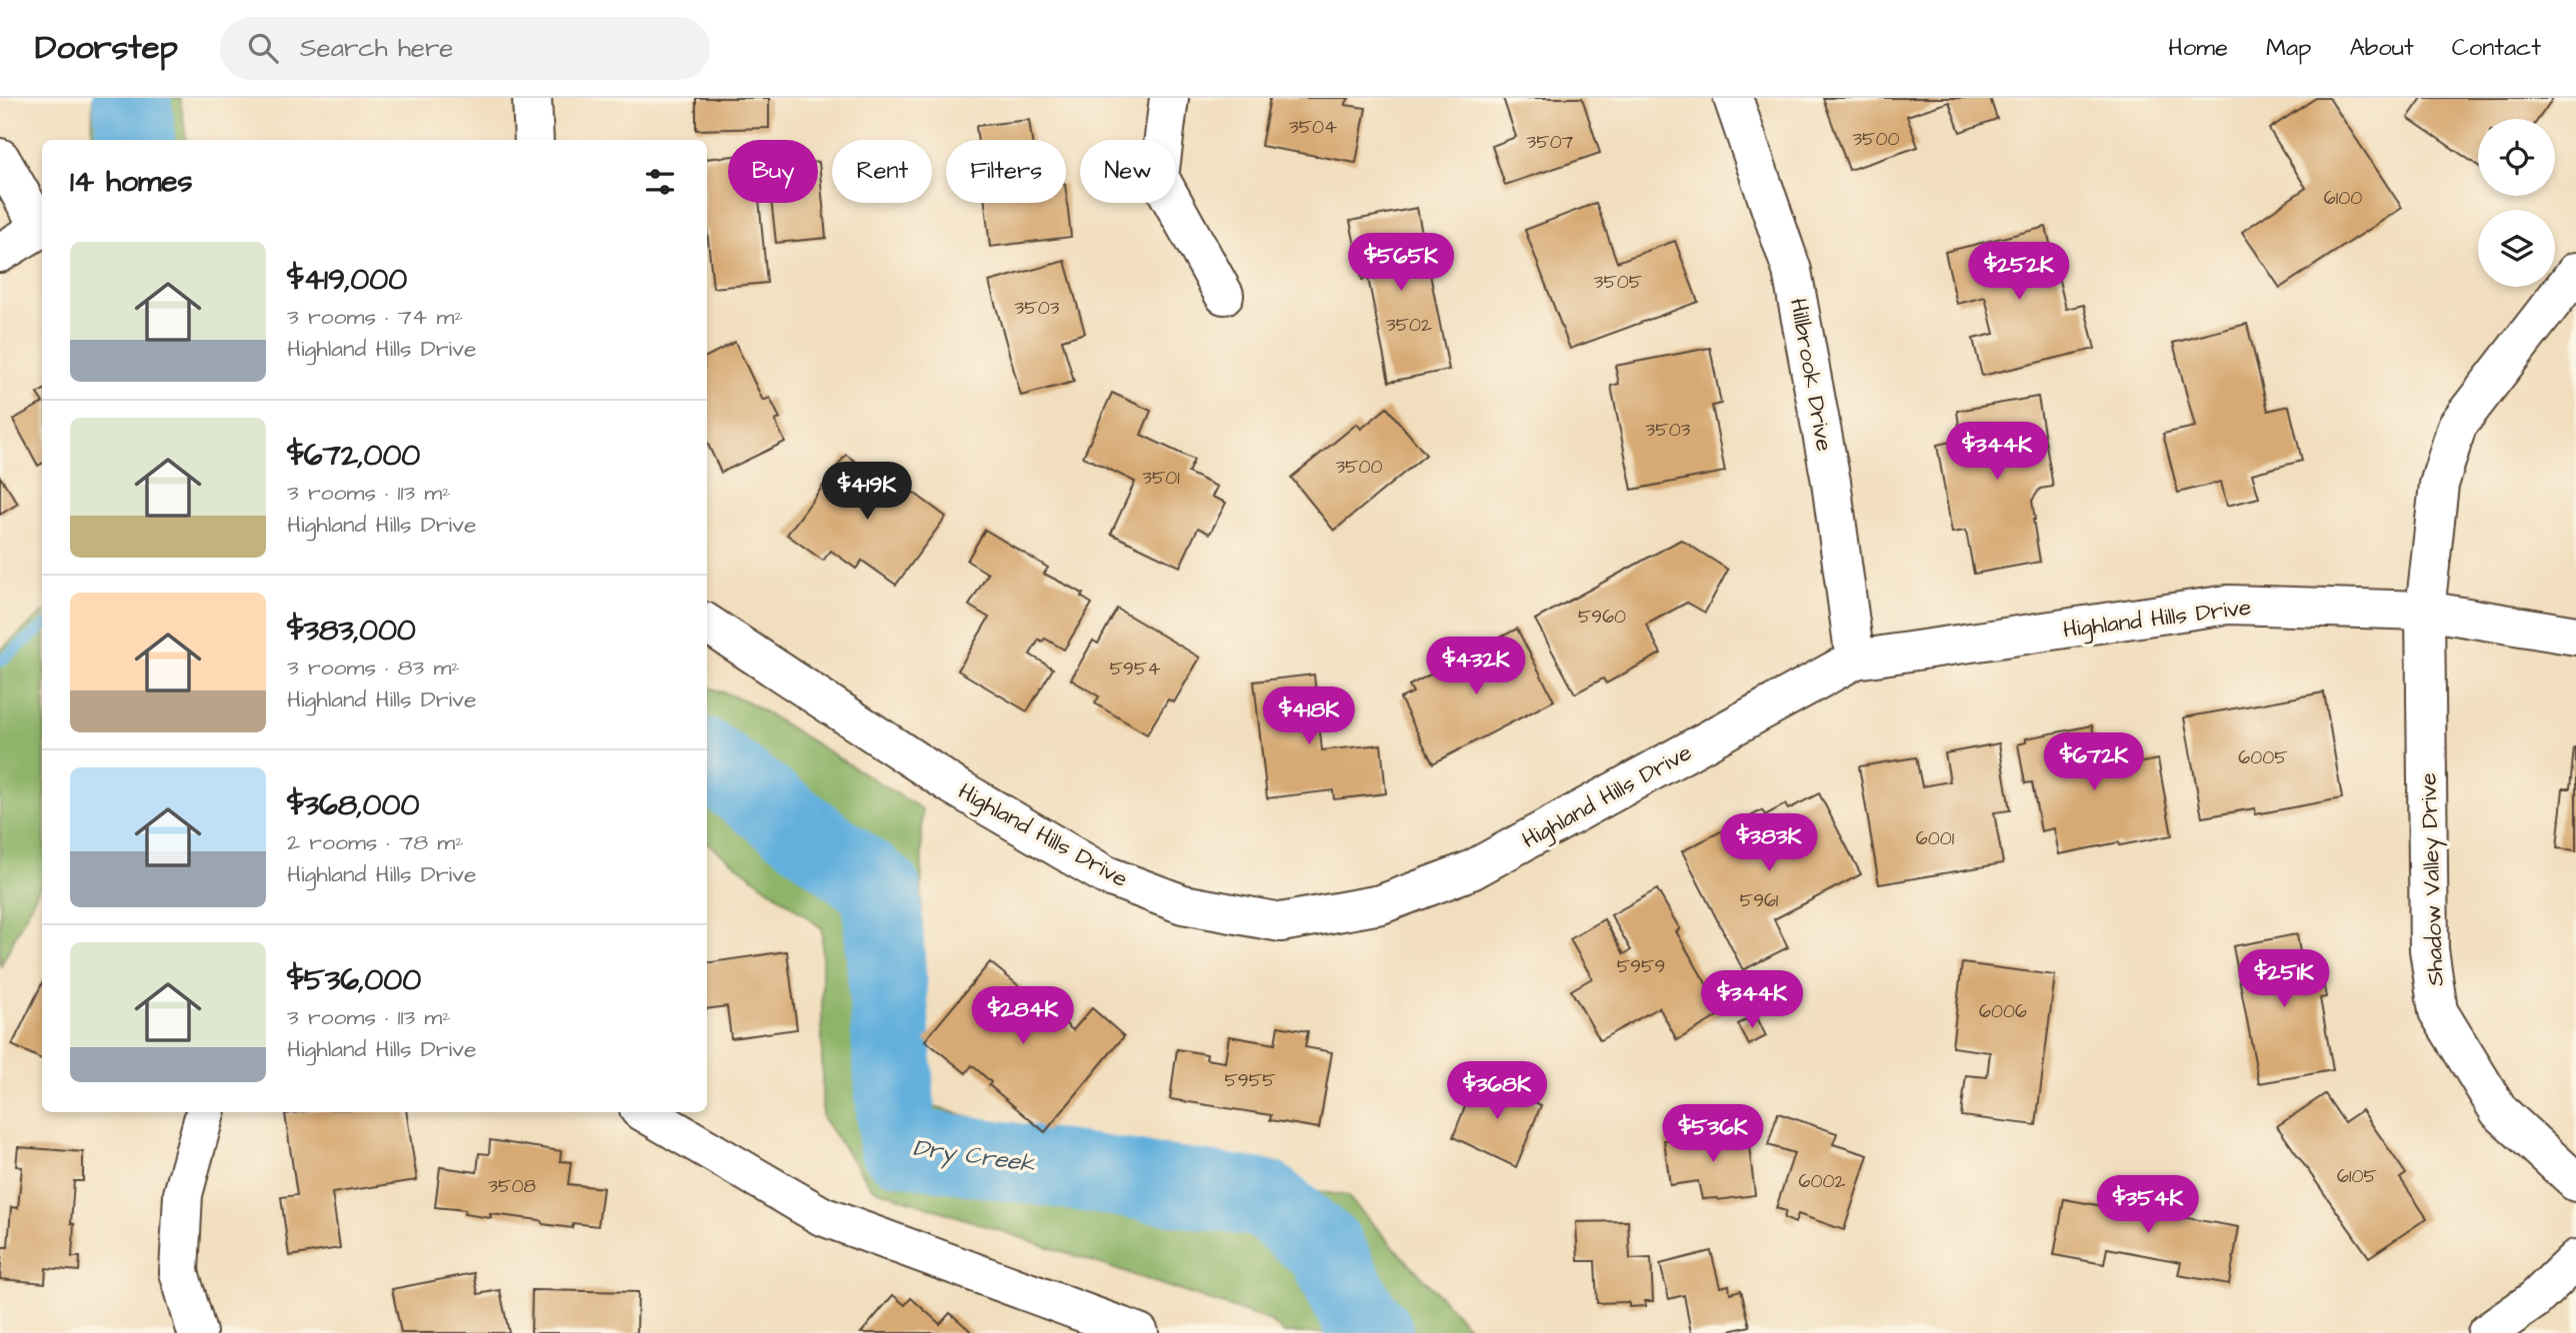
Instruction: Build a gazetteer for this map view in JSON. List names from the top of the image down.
{
  "streets": {
    "street": ["Hillbrook Drive", "Highland Hills Drive", "Shadow Valley Drive"]
  },
  "crossings": [
    ["Hillbrook Drive", "Highland Hills Drive"],
    ["Highland Hills Drive", "Shadow Valley Drive"]
  ],
  "water": ["Dry Creek"],
  "house_numbers": [
    "3504",
    "3500",
    "3507",
    "6100",
    "3505",
    "3503",
    "3502",
    "3503",
    "3500",
    "3501",
    "5960",
    "5954",
    "6005",
    "6001",
    "5961",
    "5959",
    "6006",
    "5955",
    "6105",
    "6002",
    "3508"
  ],
  "page": {
    "header": "Doorstep",
    "search": "Search here",
    "nav": [
      "Home",
      "Map",
      "About",
      "Contact"
    ],
    "chip": [
      "Buy",
      "Rent",
      "Filters",
      "New"
    ],
    "heading": "14 homes",
    "list": [
      {
        "name": "$419,000",
        "note": "3 rooms · 74 m² · Highland Hills Drive"
      },
      {
        "name": "$672,000",
        "note": "3 rooms · 113 m² · Highland Hills Drive"
      },
      {
        "name": "$383,000",
        "note": "3 rooms · 83 m² · Highland Hills Drive"
      },
      {
        "name": "$368,000",
        "note": "2 rooms · 78 m² · Highland Hills Drive"
      },
      {
        "name": "$536,000",
        "note": "3 rooms · 113 m² · Highland Hills Drive"
      }
    ],
    "price": [
      "$565K",
      "$252K",
      "$344K",
      "$419K",
      "$432K",
      "$418K",
      "$672K",
      "$383K",
      "$251K",
      "$344K",
      "$284K",
      "$368K",
      "$536K",
      "$354K"
    ]
  }
}
